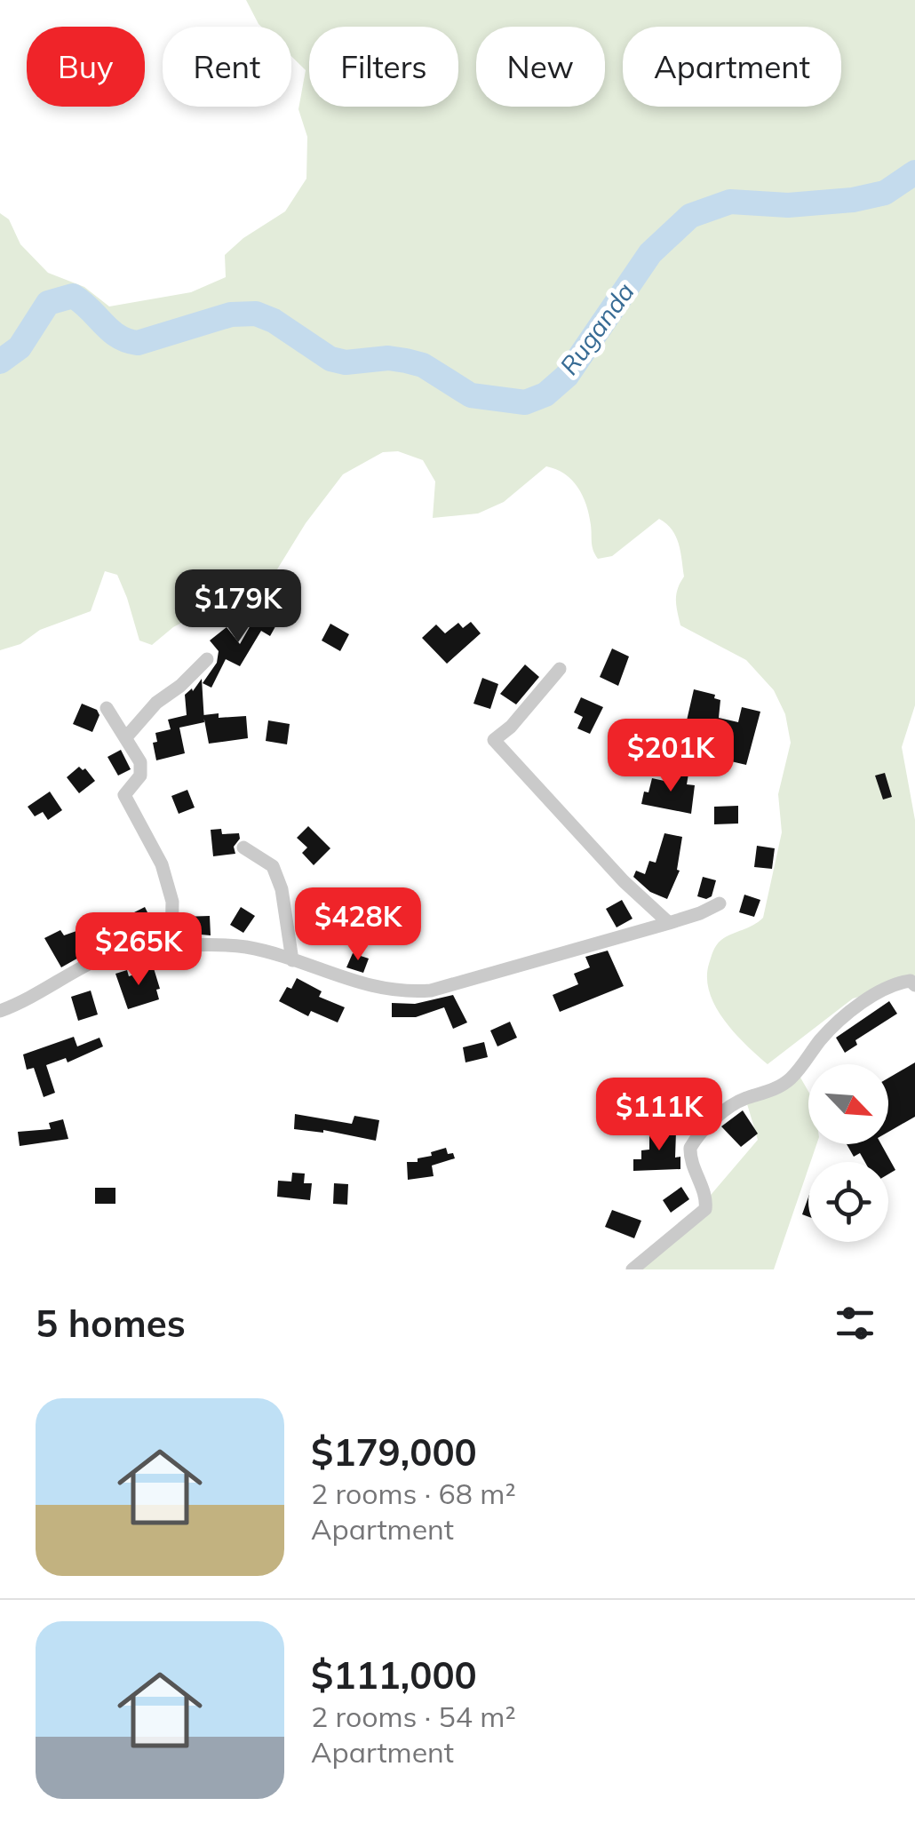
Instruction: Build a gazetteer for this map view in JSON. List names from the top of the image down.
{
  "water": ["Ruganda"],
  "north": "bottom right",
  "page": {
    "chip": [
      "Buy",
      "Rent",
      "Filters",
      "New",
      "Apartment"
    ],
    "price": [
      "$179K",
      "$201K",
      "$428K",
      "$265K",
      "$111K"
    ],
    "heading": "5 homes",
    "list": [
      {
        "name": "$179,000",
        "note": "2 rooms · 68 m² · Apartment"
      },
      {
        "name": "$111,000",
        "note": "2 rooms · 54 m² · Apartment"
      }
    ]
  }
}
